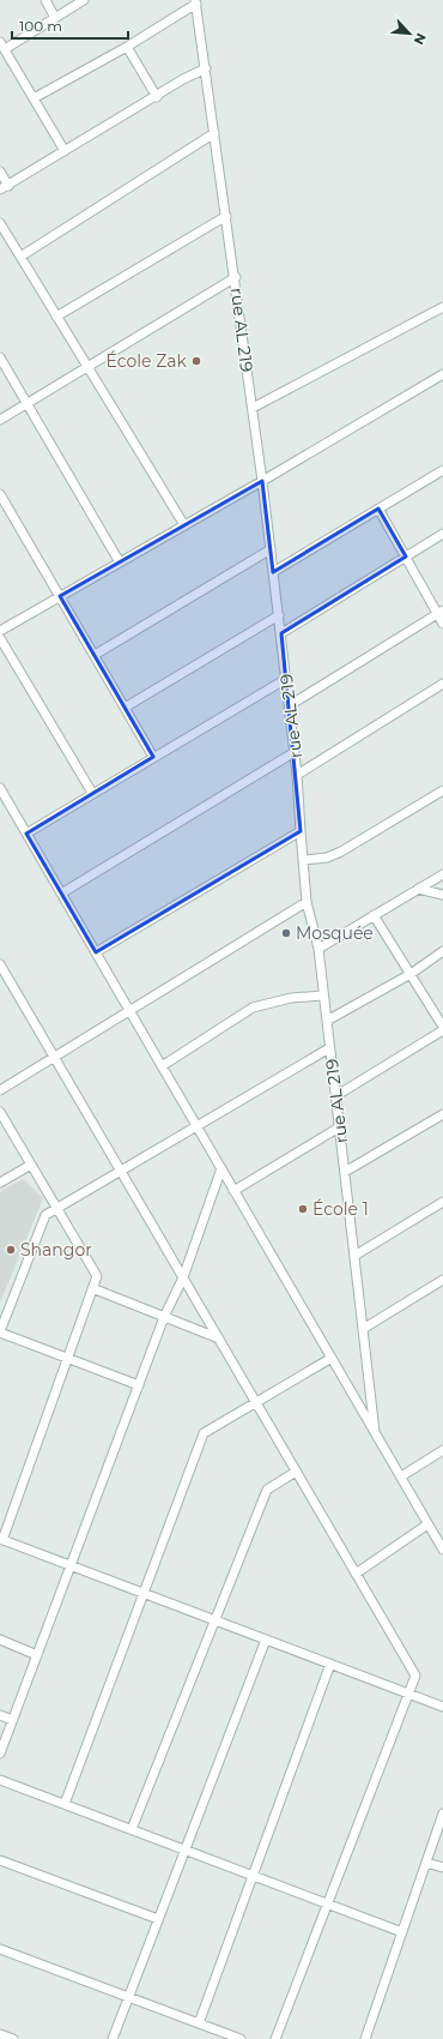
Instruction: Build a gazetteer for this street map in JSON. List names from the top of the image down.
{
  "streets": {
    "street": ["rue AL 219"]
  },
  "places": [
    "École Zak",
    "Mosquée",
    "École 1",
    "Shangor"
  ],
  "scale_bar": "100 m",
  "north": "bottom right"
}
